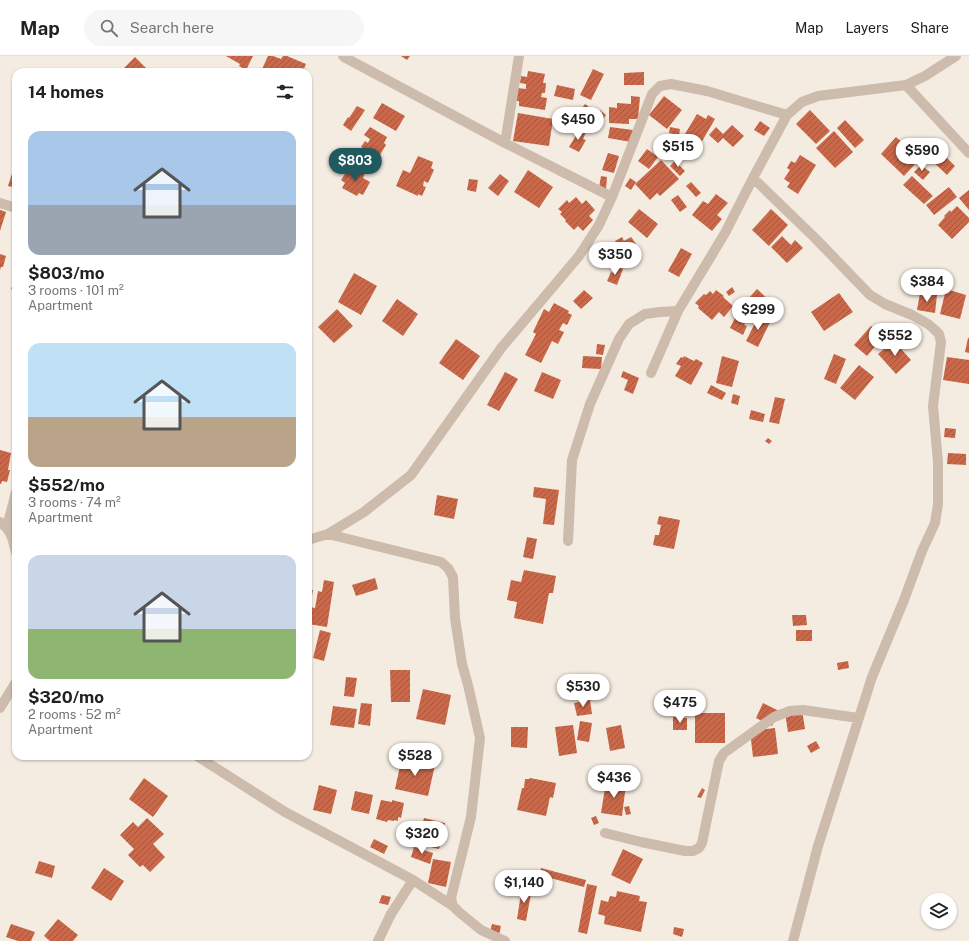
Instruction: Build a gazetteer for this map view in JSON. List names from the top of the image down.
{
  "page": {
    "header": "Map",
    "search": "Search here",
    "nav": ["Map", "Layers", "Share"],
    "heading": "14 homes",
    "price": [
      "$450",
      "$515",
      "$590",
      "$803",
      "$350",
      "$384",
      "$299",
      "$552",
      "$530",
      "$475",
      "$528",
      "$436",
      "$320",
      "$1,140"
    ],
    "list": [
      {
        "name": "$803/mo",
        "note": "3 rooms · 101 m² · Apartment"
      },
      {
        "name": "$552/mo",
        "note": "3 rooms · 74 m² · Apartment"
      },
      {
        "name": "$320/mo",
        "note": "2 rooms · 52 m² · Apartment"
      }
    ]
  }
}
